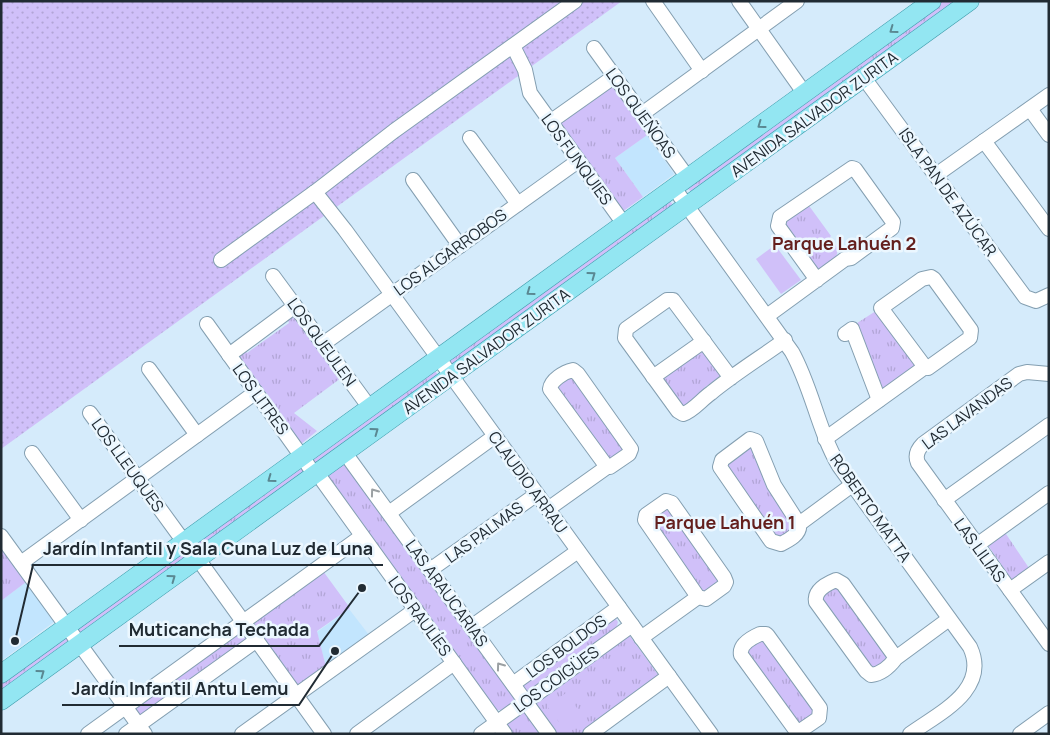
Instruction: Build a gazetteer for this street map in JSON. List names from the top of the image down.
{
  "streets": {
    "main road": ["AVENIDA SALVADOR ZURITA"],
    "street": [
      "LOS QUEÑOAS",
      "LOS FUNQUIES",
      "ISLA PAN DE AZÚCAR",
      "LOS ALGARROBOS",
      "LOS QUEULEN",
      "LOS LITRES",
      "LAS LAVANDAS",
      "LOS LLEUQUES",
      "CLAUDIO ARRAU",
      "ROBERTO MATTA",
      "LAS PALMAS",
      "LAS LILIAS",
      "LAS ARAUCARIAS",
      "LOS RAULÍES",
      "LOS BOLDOS",
      "LOS COIGÜES"
    ]
  },
  "crossings": [
    ["LOS QUEÑOAS", "AVENIDA SALVADOR ZURITA"],
    ["LOS QUEÑOAS", "ROBERTO MATTA"],
    ["AVENIDA SALVADOR ZURITA", "LOS FUNQUIES"],
    ["AVENIDA SALVADOR ZURITA", "ISLA PAN DE AZÚCAR"],
    ["AVENIDA SALVADOR ZURITA", "LOS QUEULEN"],
    ["AVENIDA SALVADOR ZURITA", "LOS LITRES"],
    ["AVENIDA SALVADOR ZURITA", "LOS LLEUQUES"],
    ["AVENIDA SALVADOR ZURITA", "CLAUDIO ARRAU"],
    ["AVENIDA SALVADOR ZURITA", "ROBERTO MATTA"],
    ["AVENIDA SALVADOR ZURITA", "LAS ARAUCARIAS"],
    ["AVENIDA SALVADOR ZURITA", "LOS RAULÍES"],
    ["LOS FUNQUIES", "LOS ALGARROBOS"],
    ["LOS ALGARROBOS", "LOS QUEULEN"],
    ["LOS ALGARROBOS", "CLAUDIO ARRAU"],
    ["LOS LITRES", "LOS RAULÍES"],
    ["LAS LAVANDAS", "LAS LILIAS"],
    ["CLAUDIO ARRAU", "LAS PALMAS"],
    ["CLAUDIO ARRAU", "LOS BOLDOS"],
    ["CLAUDIO ARRAU", "LOS COIGÜES"],
    ["LAS PALMAS", "LAS ARAUCARIAS"],
    ["LAS ARAUCARIAS", "LOS BOLDOS"],
    ["LAS ARAUCARIAS", "LOS COIGÜES"],
    ["LOS RAULÍES", "LOS COIGÜES"]
  ],
  "one_way": ["LAS ARAUCARIAS"],
  "districts": ["Parque Lahuén 2", "Parque Lahuén 1"],
  "places": ["Muticancha Techada", "Jardín Infantil y Sala Cuna Luz de Luna", "Jardín Infantil Antu Lemu"]
}
